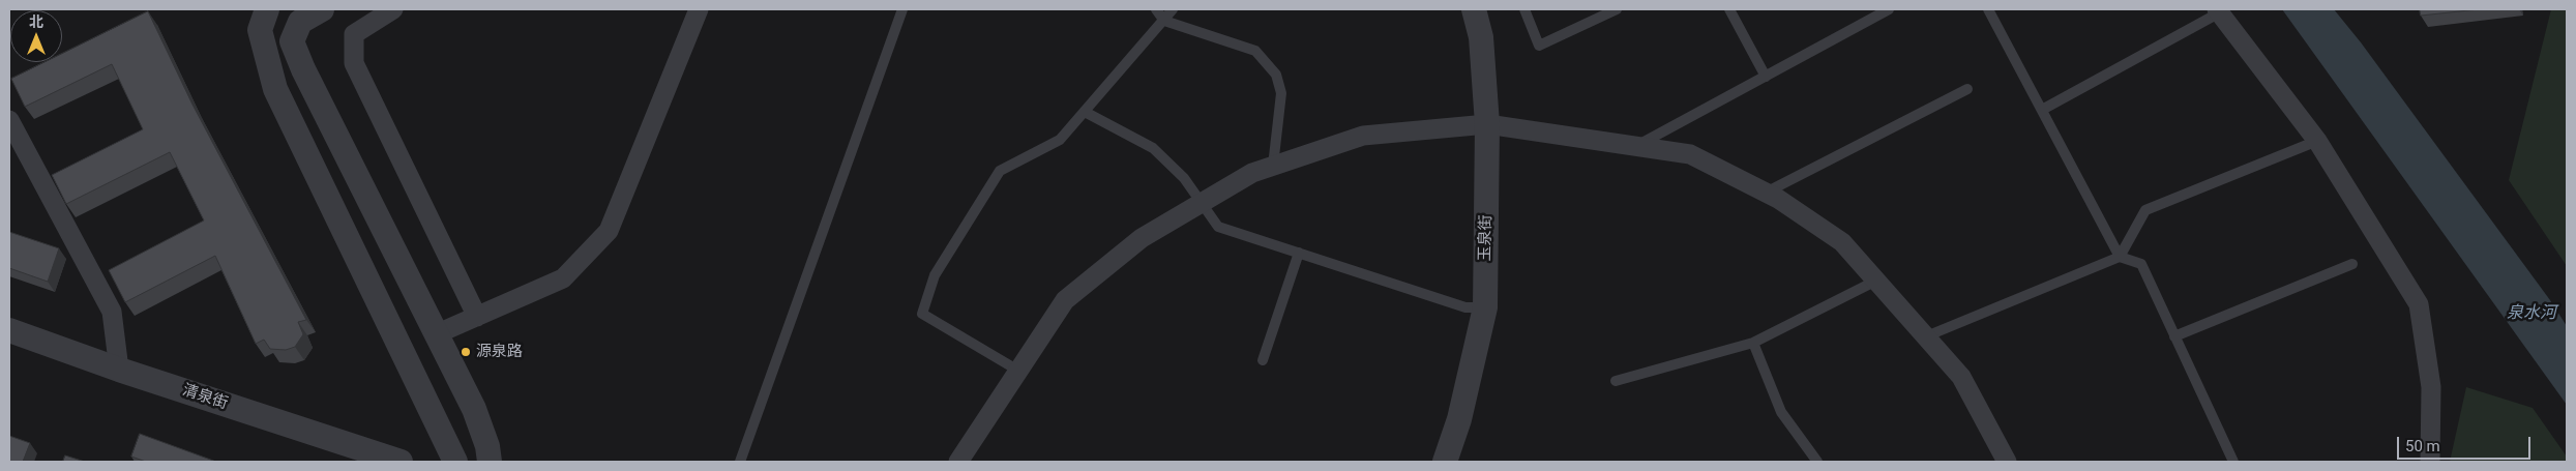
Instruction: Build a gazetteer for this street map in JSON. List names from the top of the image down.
{
  "streets": {
    "street": ["玉泉街", "清泉街"]
  },
  "water": ["泉水河"],
  "places": ["源泉路"],
  "scale_bar": "50 m",
  "north": "top"
}
